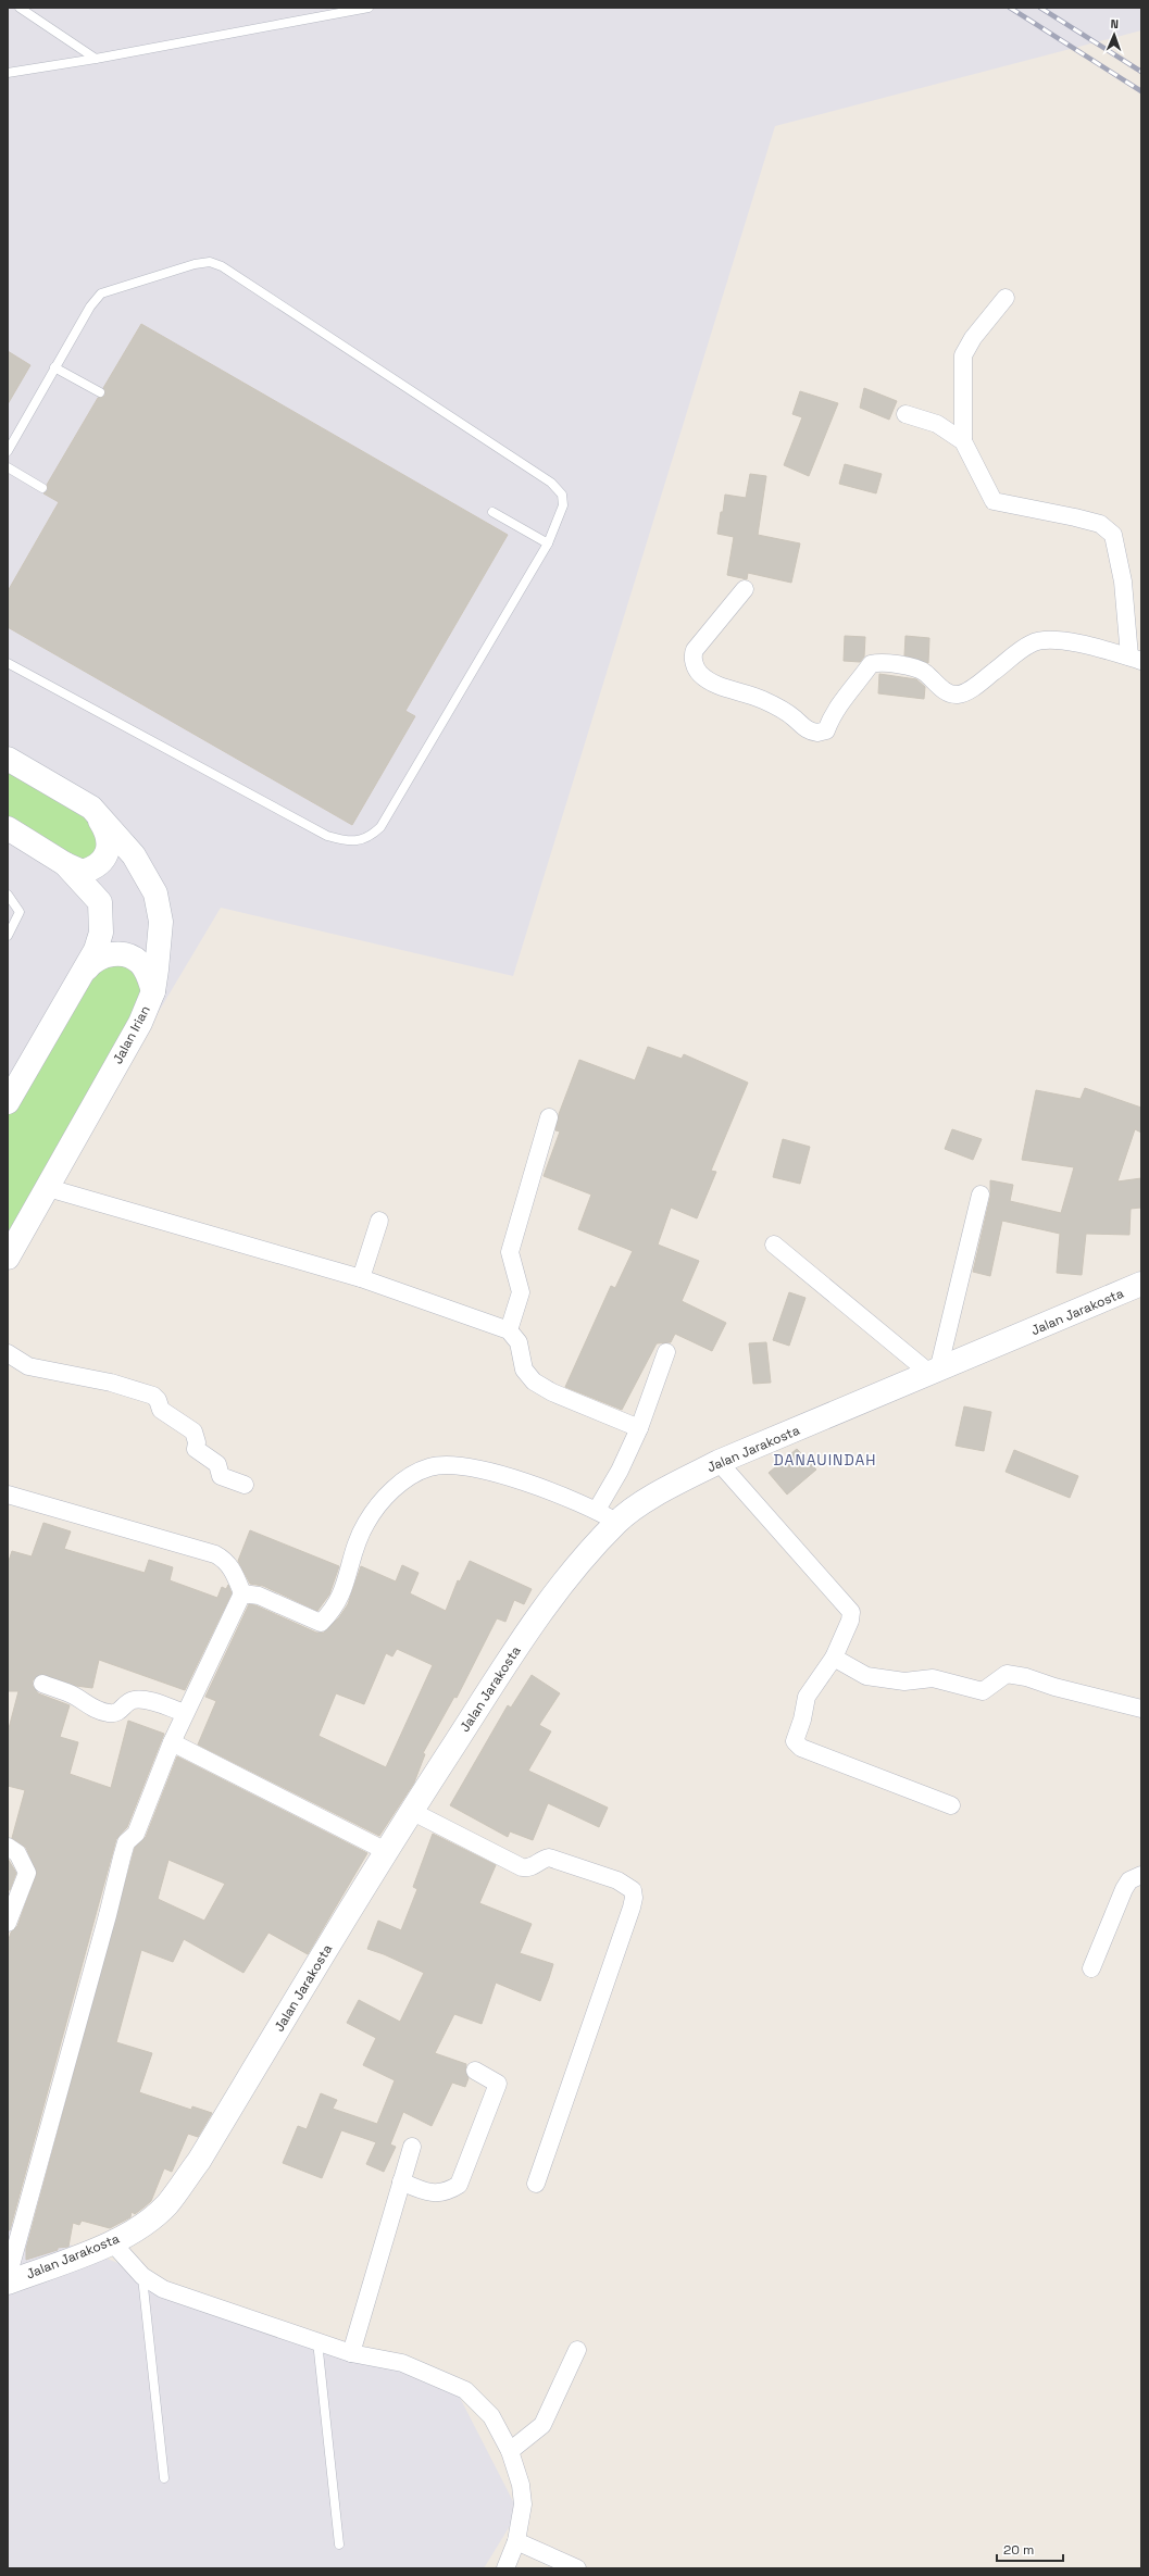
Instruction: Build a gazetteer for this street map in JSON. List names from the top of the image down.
{
  "streets": {
    "street": ["Jalan Irian", "Jalan Jarakosta"]
  },
  "districts": ["DANAUINDAH"],
  "scale_bar": "20 m",
  "north": "top"
}
